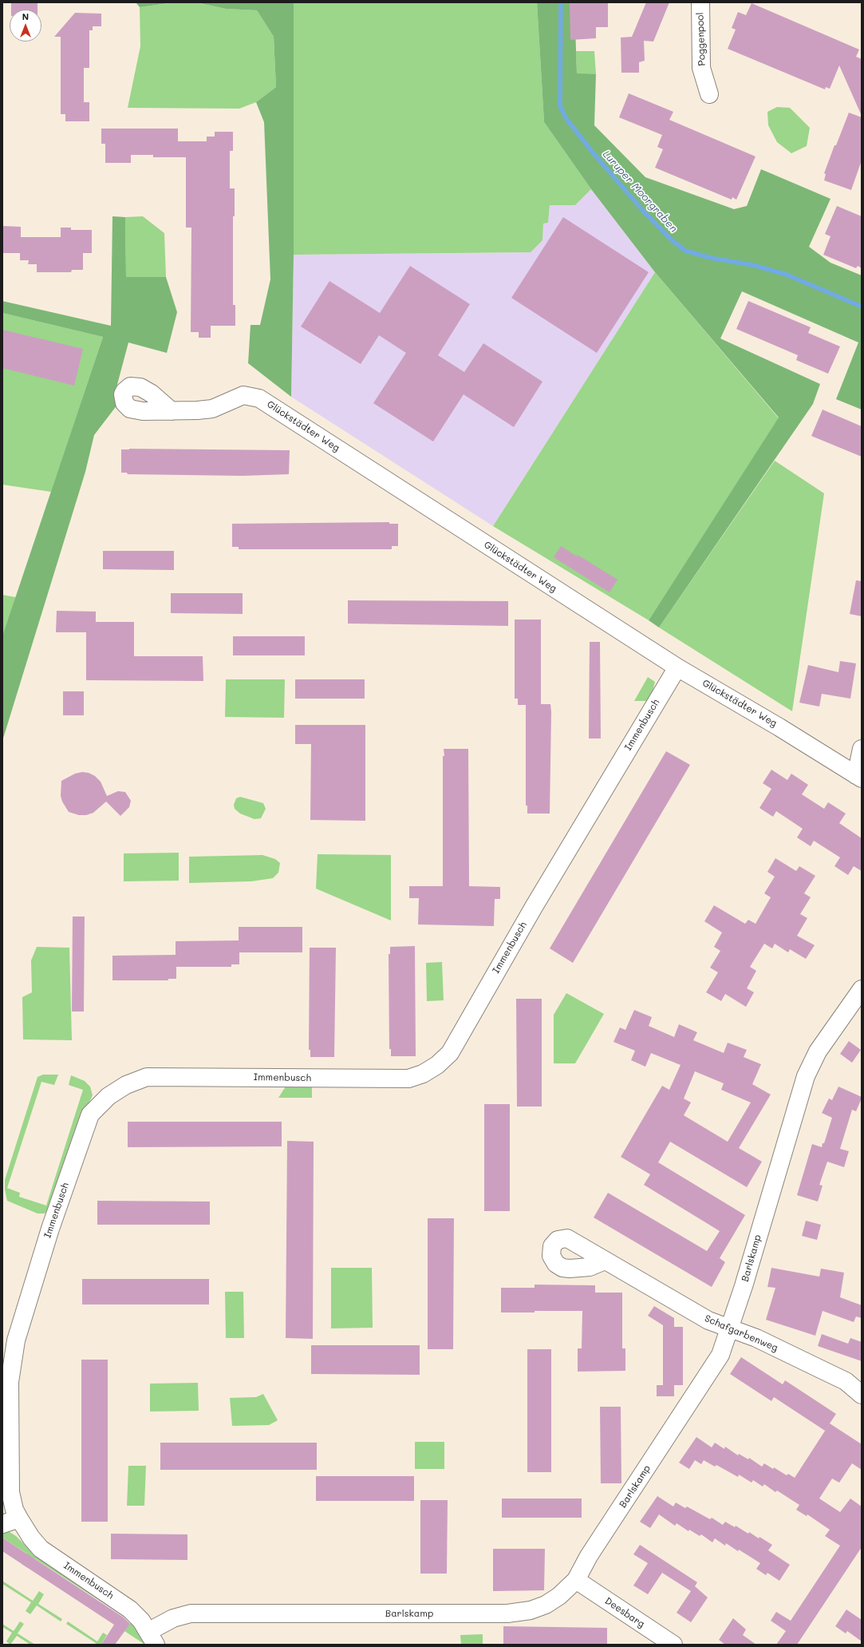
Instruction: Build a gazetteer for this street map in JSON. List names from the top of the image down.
{
  "streets": {
    "street": [
      "Poggenpool",
      "Glückstädter Weg",
      "Immenbusch",
      "Barlskamp",
      "Schafgarbenweg",
      "Deesbarg"
    ]
  },
  "crossings": [
    ["Glückstädter Weg", "Immenbusch"],
    ["Immenbusch", "Barlskamp"],
    ["Barlskamp", "Schafgarbenweg"],
    ["Barlskamp", "Deesbarg"]
  ],
  "water": ["Luruper Moorgraben"],
  "north": "top"
}
